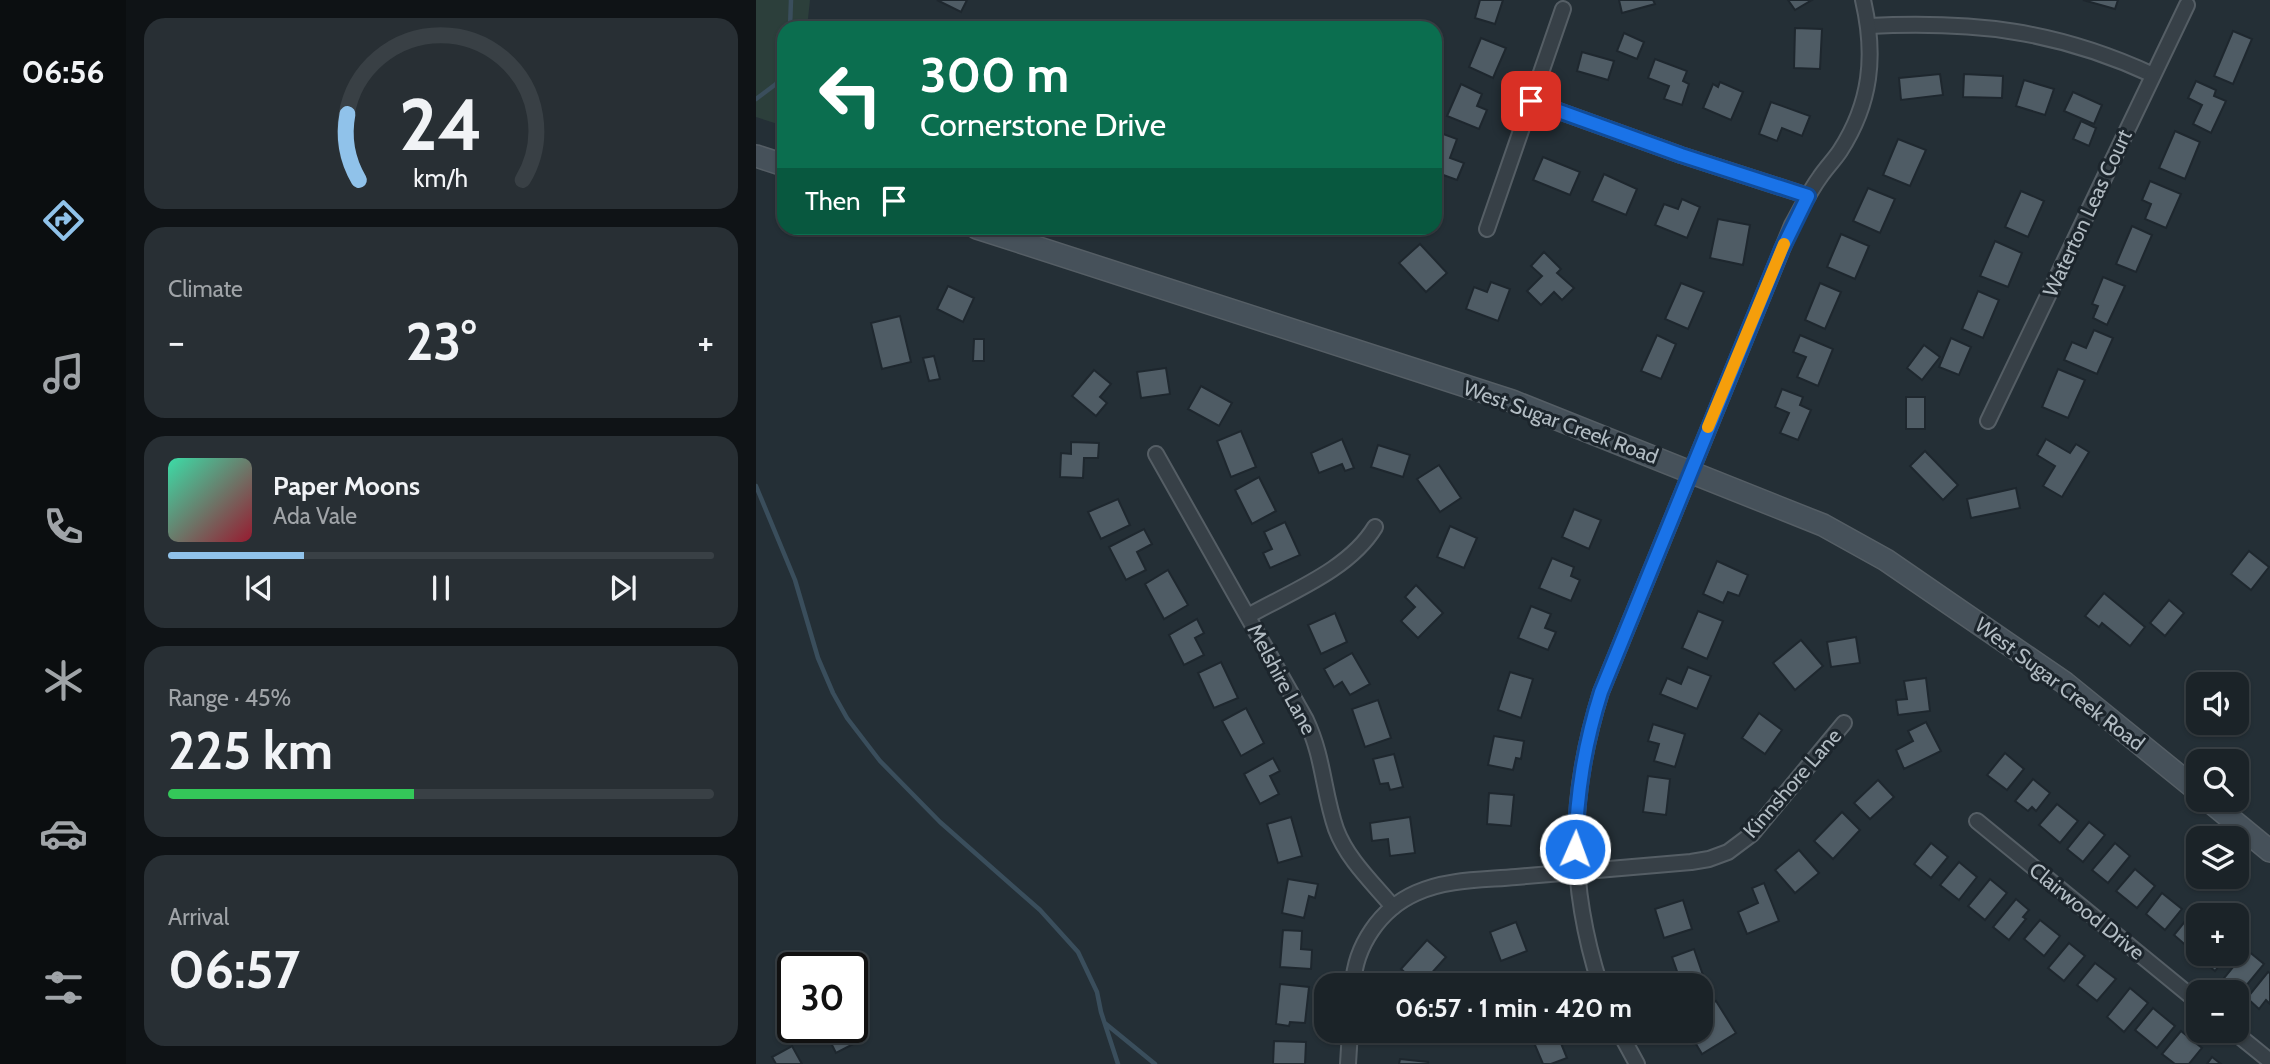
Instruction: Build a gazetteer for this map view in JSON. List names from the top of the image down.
{
  "streets": {
    "main road": ["West Sugar Creek Road"],
    "street": [
      "Waterton Leas Court",
      "Melshire Lane",
      "Kinnshore Lane",
      "Clairwood Drive"
    ]
  },
  "crossings": [
    ["Melshire Lane", "Kinnshore Lane"]
  ],
  "page": {
    "tabs": "06:56",
    "turn": ["300 m", "Cornerstone Drive"],
    "then": "Then",
    "tile": [
      "Climate",
      ["Range · 45%", "225 km"],
      ["Arrival", "06:57"]
    ],
    "heat": ["−", "23°", "+"],
    "song": ["Paper Moons", "Ada Vale"],
    "map_buttons": ["+", "−"],
    "limit": "30",
    "trip": "06:57 · 1 min · 420 m",
    "gauge": ["24", "km/h"]
  }
}
